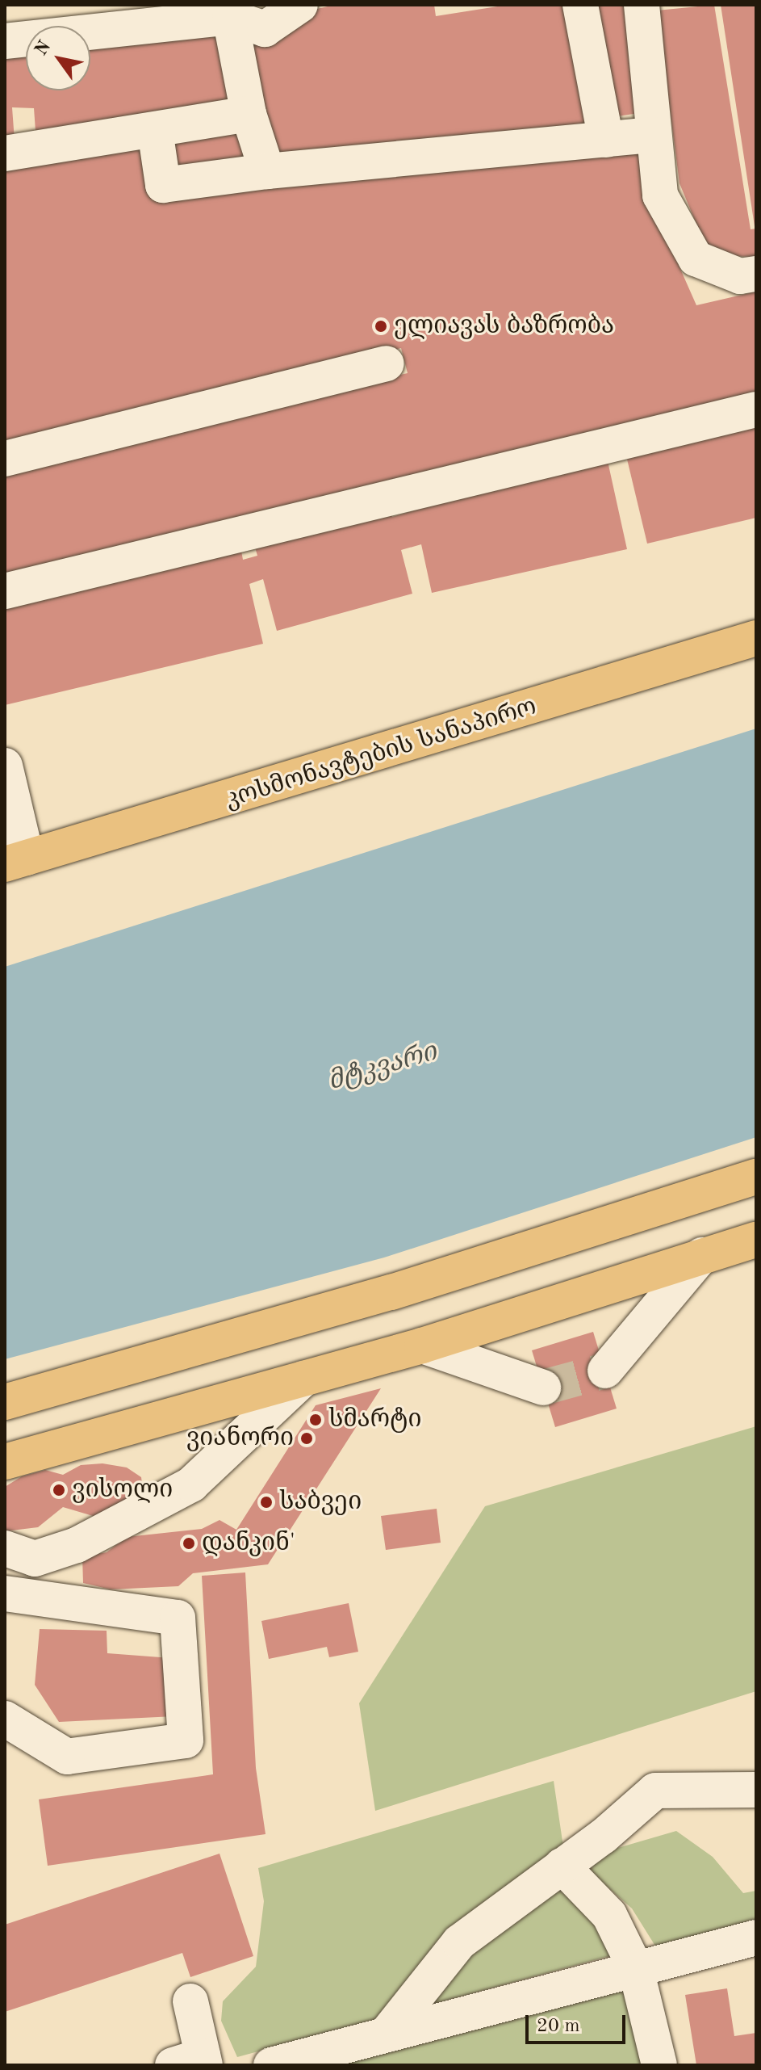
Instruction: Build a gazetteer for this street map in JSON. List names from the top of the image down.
{
  "streets": {
    "main road": ["კოსმონავტების სანაპირო"]
  },
  "water": ["მტკვარი"],
  "places": [
    "ელიავას ბაზრობა",
    "სმარტი",
    "ვიანორი",
    "ვისოლი",
    "საბვეი",
    "დანკინ'"
  ],
  "scale_bar": "20 m",
  "north": "top left"
}
